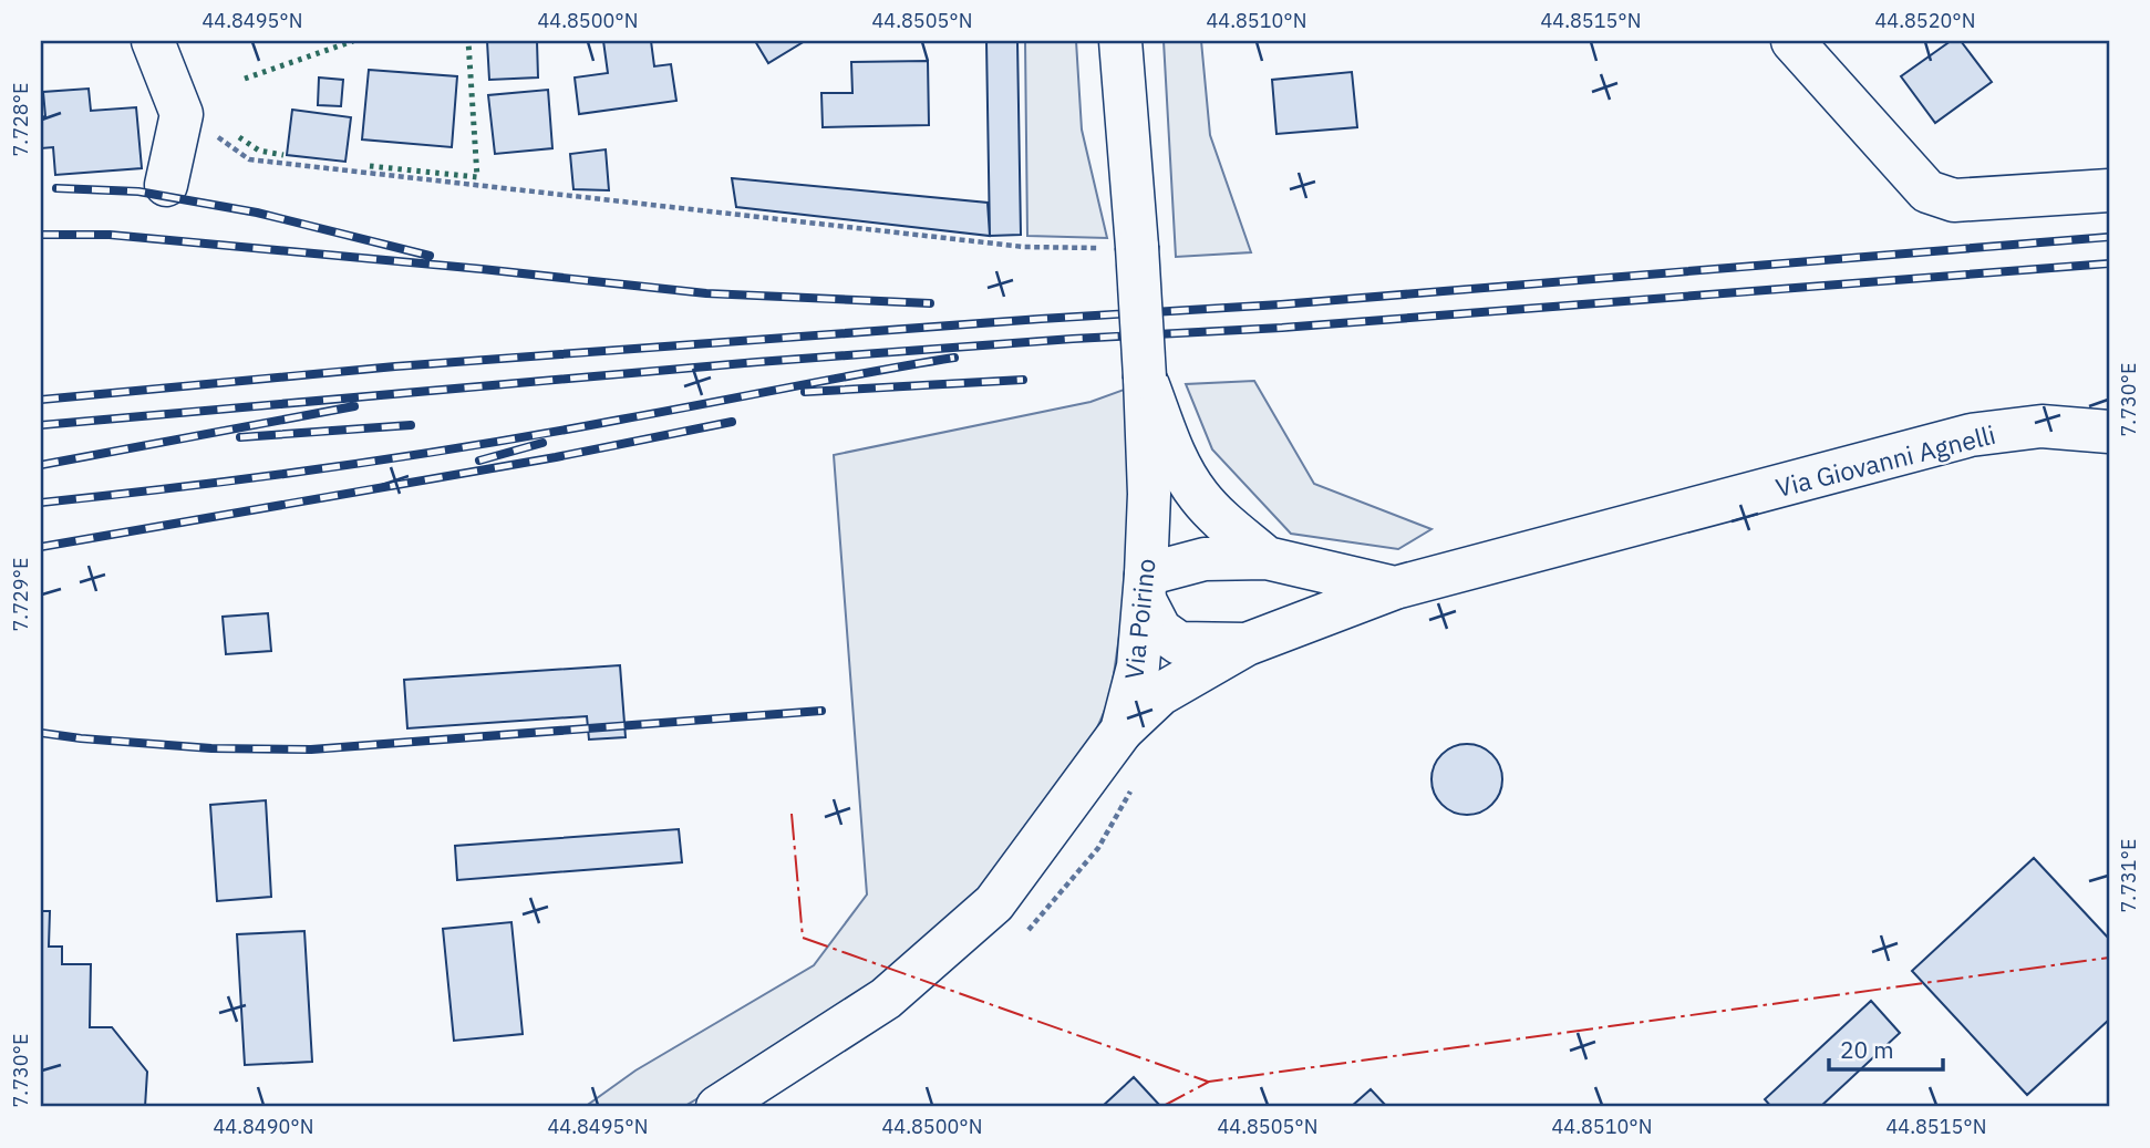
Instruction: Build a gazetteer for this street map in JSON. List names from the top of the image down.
{
  "streets": {
    "street": ["Via Giovanni Agnelli", "Via Poirino"]
  },
  "scale_bar": "20 m",
  "coordinates": [
    "44.8495°N",
    "44.8500°N",
    "44.8505°N",
    "44.8510°N",
    "44.8515°N",
    "44.8520°N",
    "7.728°E",
    "7.730°E",
    "7.729°E",
    "7.731°E",
    "44.8490°N"
  ]
}
